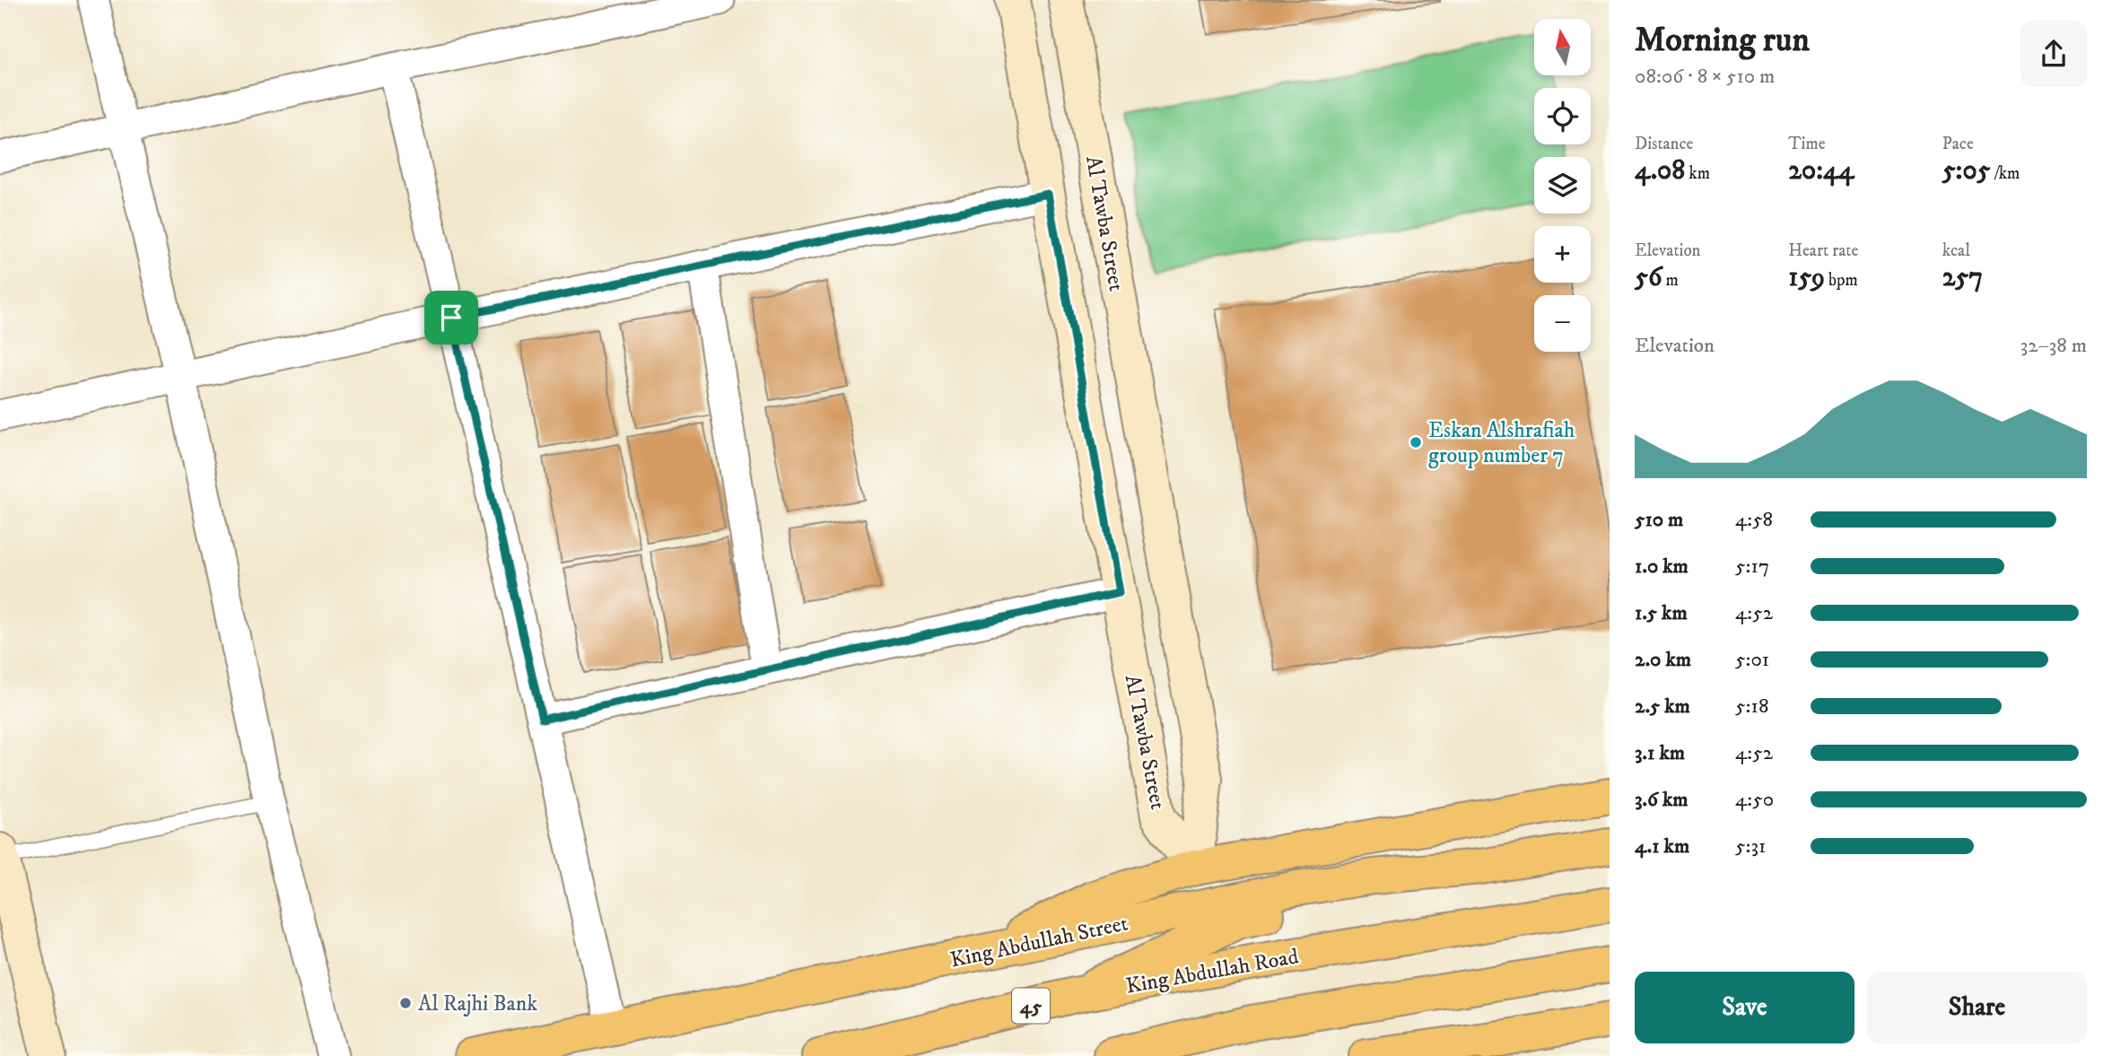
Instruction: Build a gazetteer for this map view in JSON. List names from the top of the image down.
{
  "streets": {
    "main road": [
      "Al Tawba Street",
      "King Abdullah Street",
      "King Abdullah Road",
      "45"
    ]
  },
  "places": ["Eskan Alshrafiah group number 7", "Al Rajhi Bank"],
  "north": "top",
  "page": {
    "heading": ["Morning run", "08:06 · 8 × 510 m"],
    "map_buttons": ["+", "−"],
    "stats": [
      ["Distance", "4.08 km"],
      ["Time", "20:44"],
      ["Pace", "5:05 /km"],
      ["Elevation", "56 m"],
      ["Heart rate", "159 bpm"],
      ["kcal", "257"]
    ],
    "chart": ["Elevation", "32–38 m"],
    "list": [
      {
        "name": "510 m",
        "note": "4:58"
      },
      {
        "name": "1.0 km",
        "note": "5:17"
      },
      {
        "name": "1.5 km",
        "note": "4:52"
      },
      {
        "name": "2.0 km",
        "note": "5:01"
      },
      {
        "name": "2.5 km",
        "note": "5:18"
      },
      {
        "name": "3.1 km",
        "note": "4:52"
      },
      {
        "name": "3.6 km",
        "note": "4:50"
      },
      {
        "name": "4.1 km",
        "note": "5:31"
      }
    ],
    "buttons": ["Save", "Share"]
  }
}
